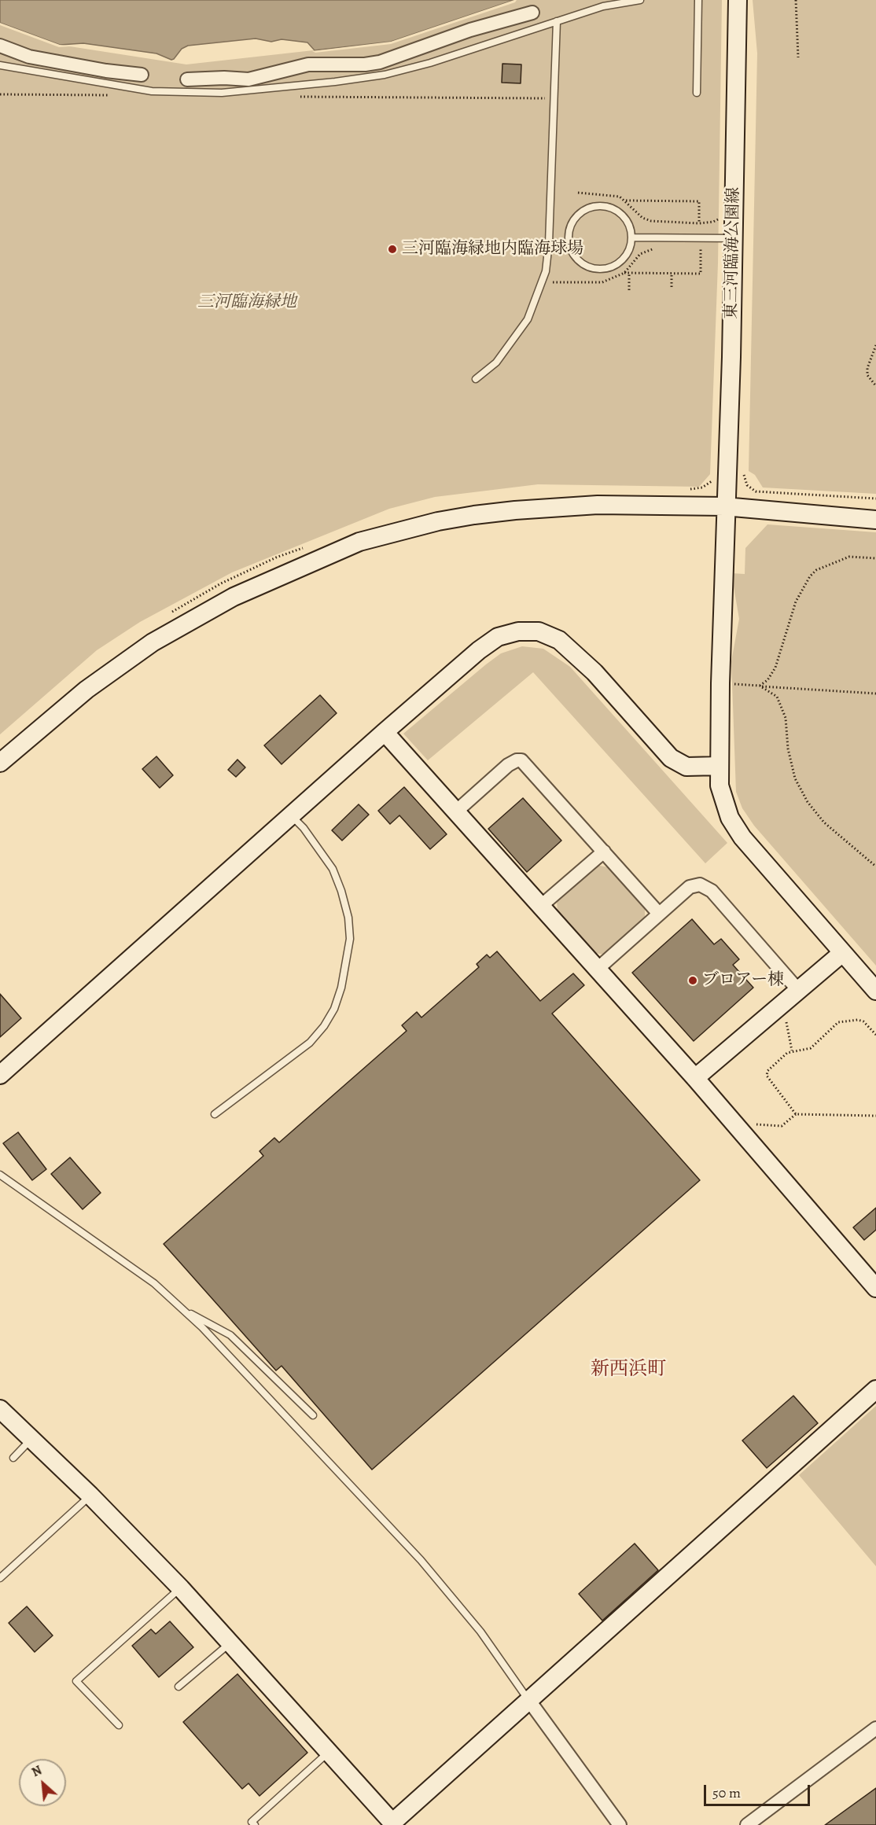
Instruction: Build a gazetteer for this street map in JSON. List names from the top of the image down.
{
  "streets": {
    "street": ["東三河臨海公園線"]
  },
  "districts": ["新西浜町"],
  "parks": ["三河臨海緑地"],
  "places": ["三河臨海緑地内臨海球場", "ブロアー棟"],
  "scale_bar": "50 m",
  "north": "top left"
}
